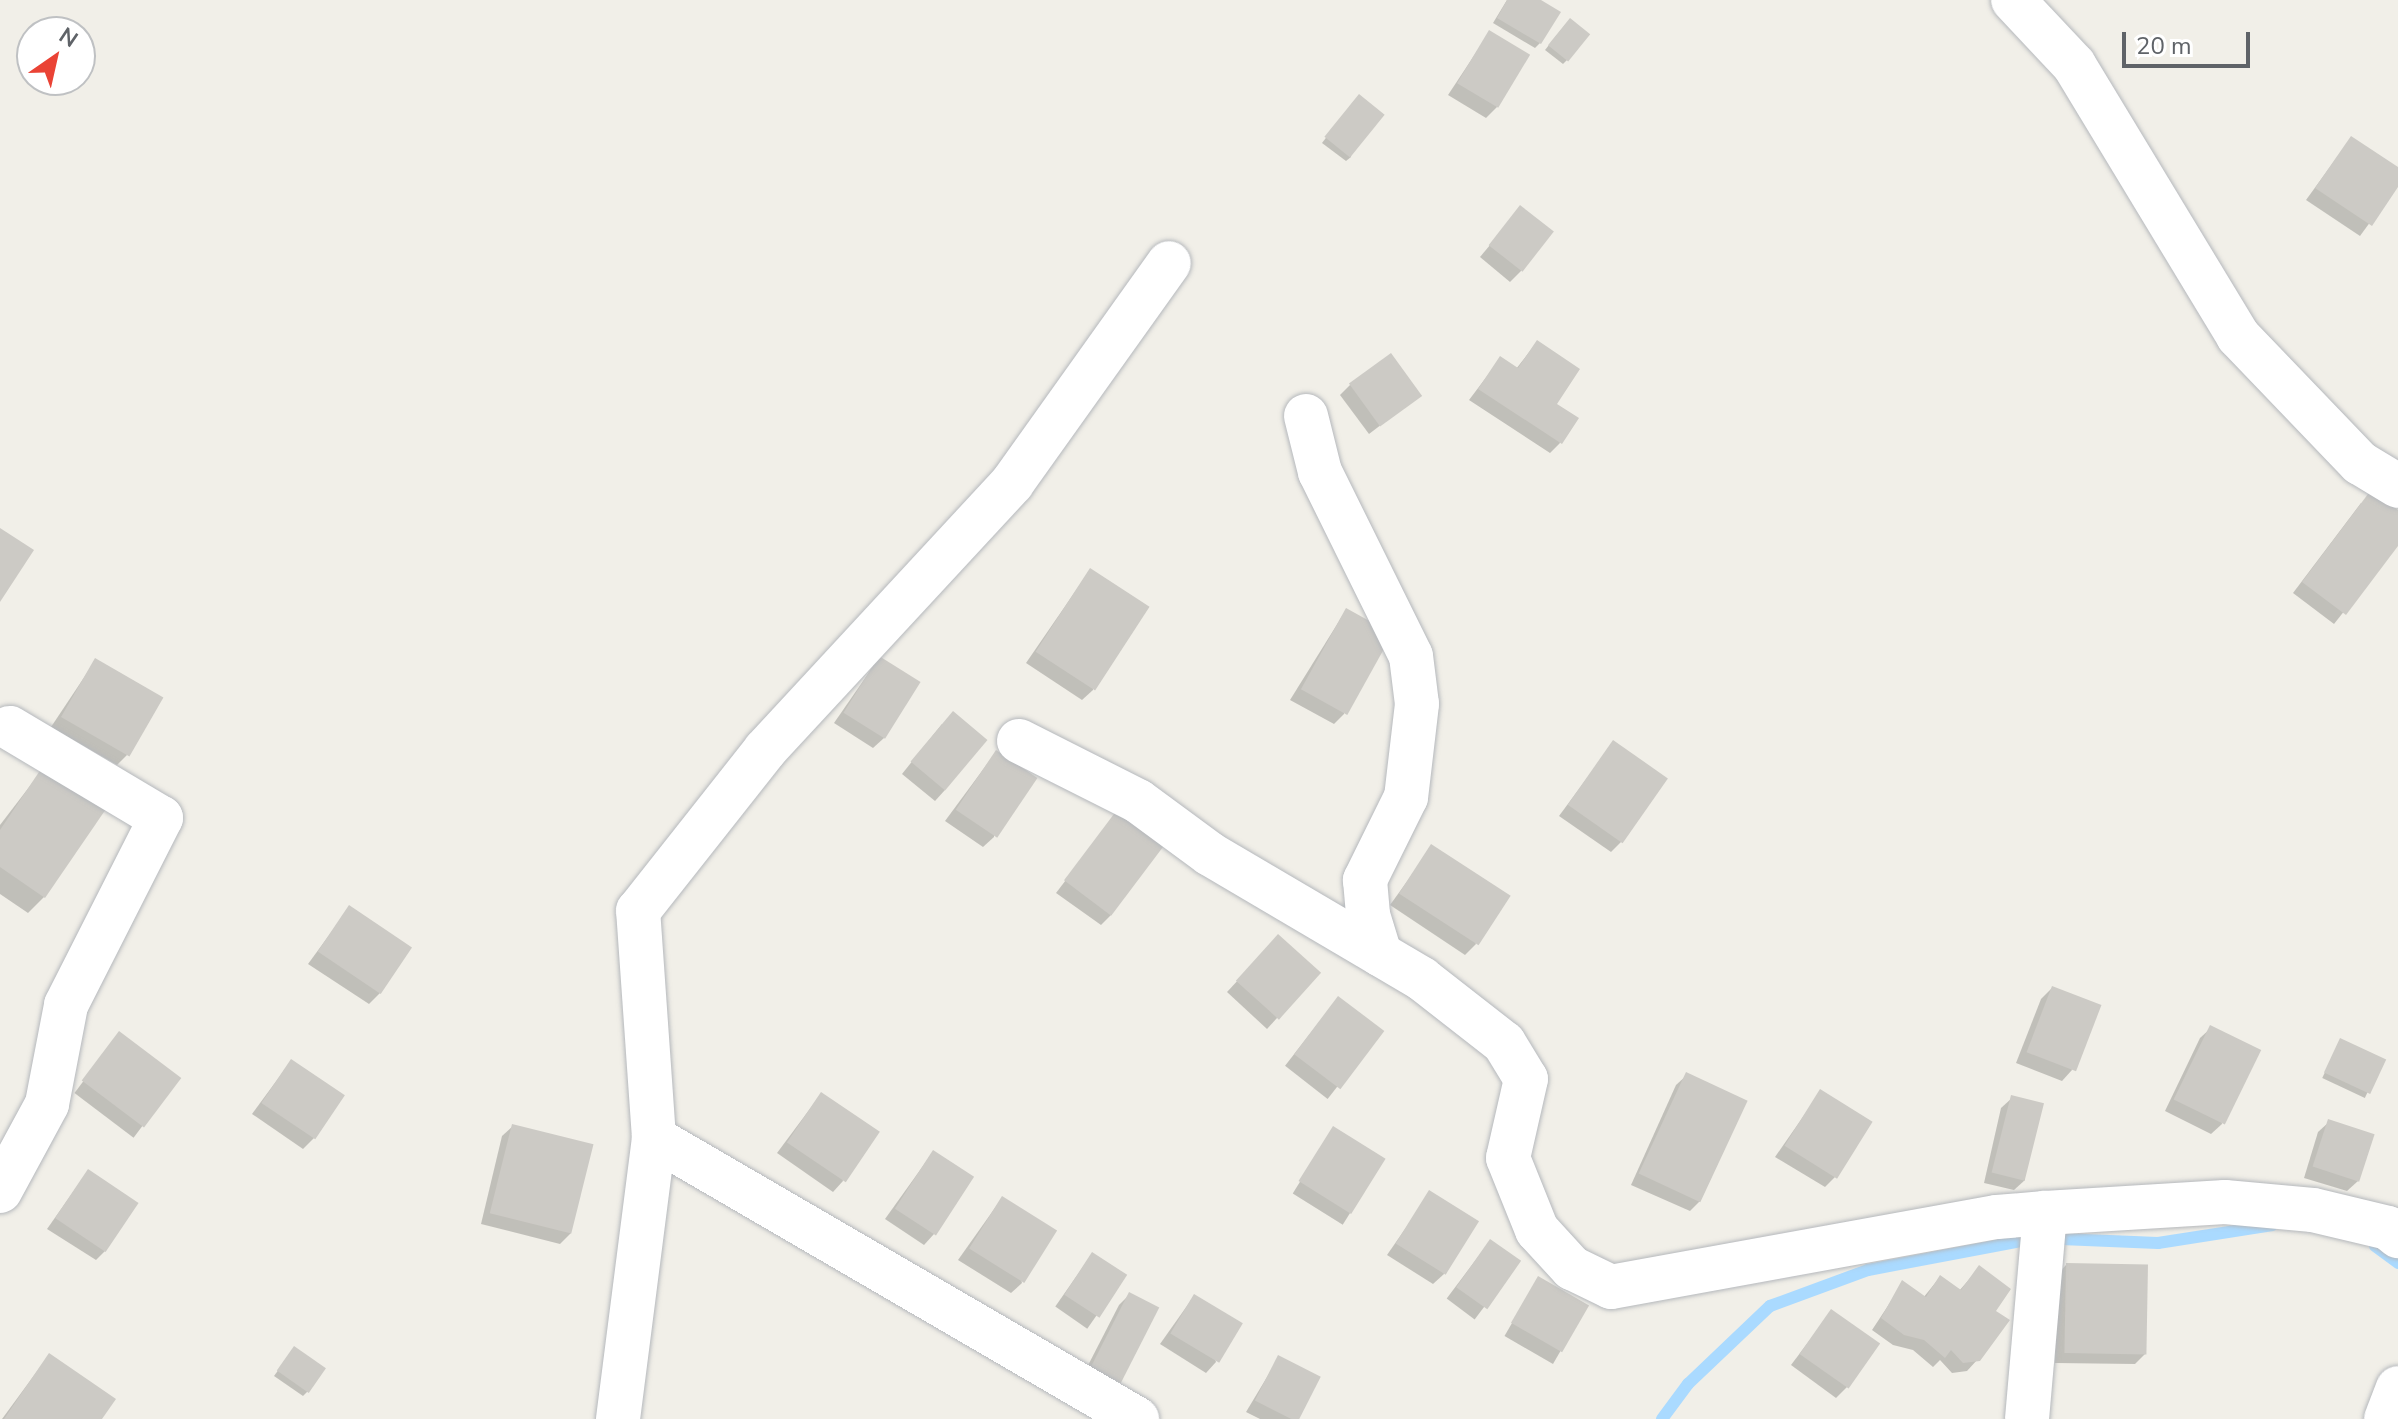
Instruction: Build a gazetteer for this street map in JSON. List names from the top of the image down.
{
  "scale_bar": "20 m",
  "north": "top right"
}
